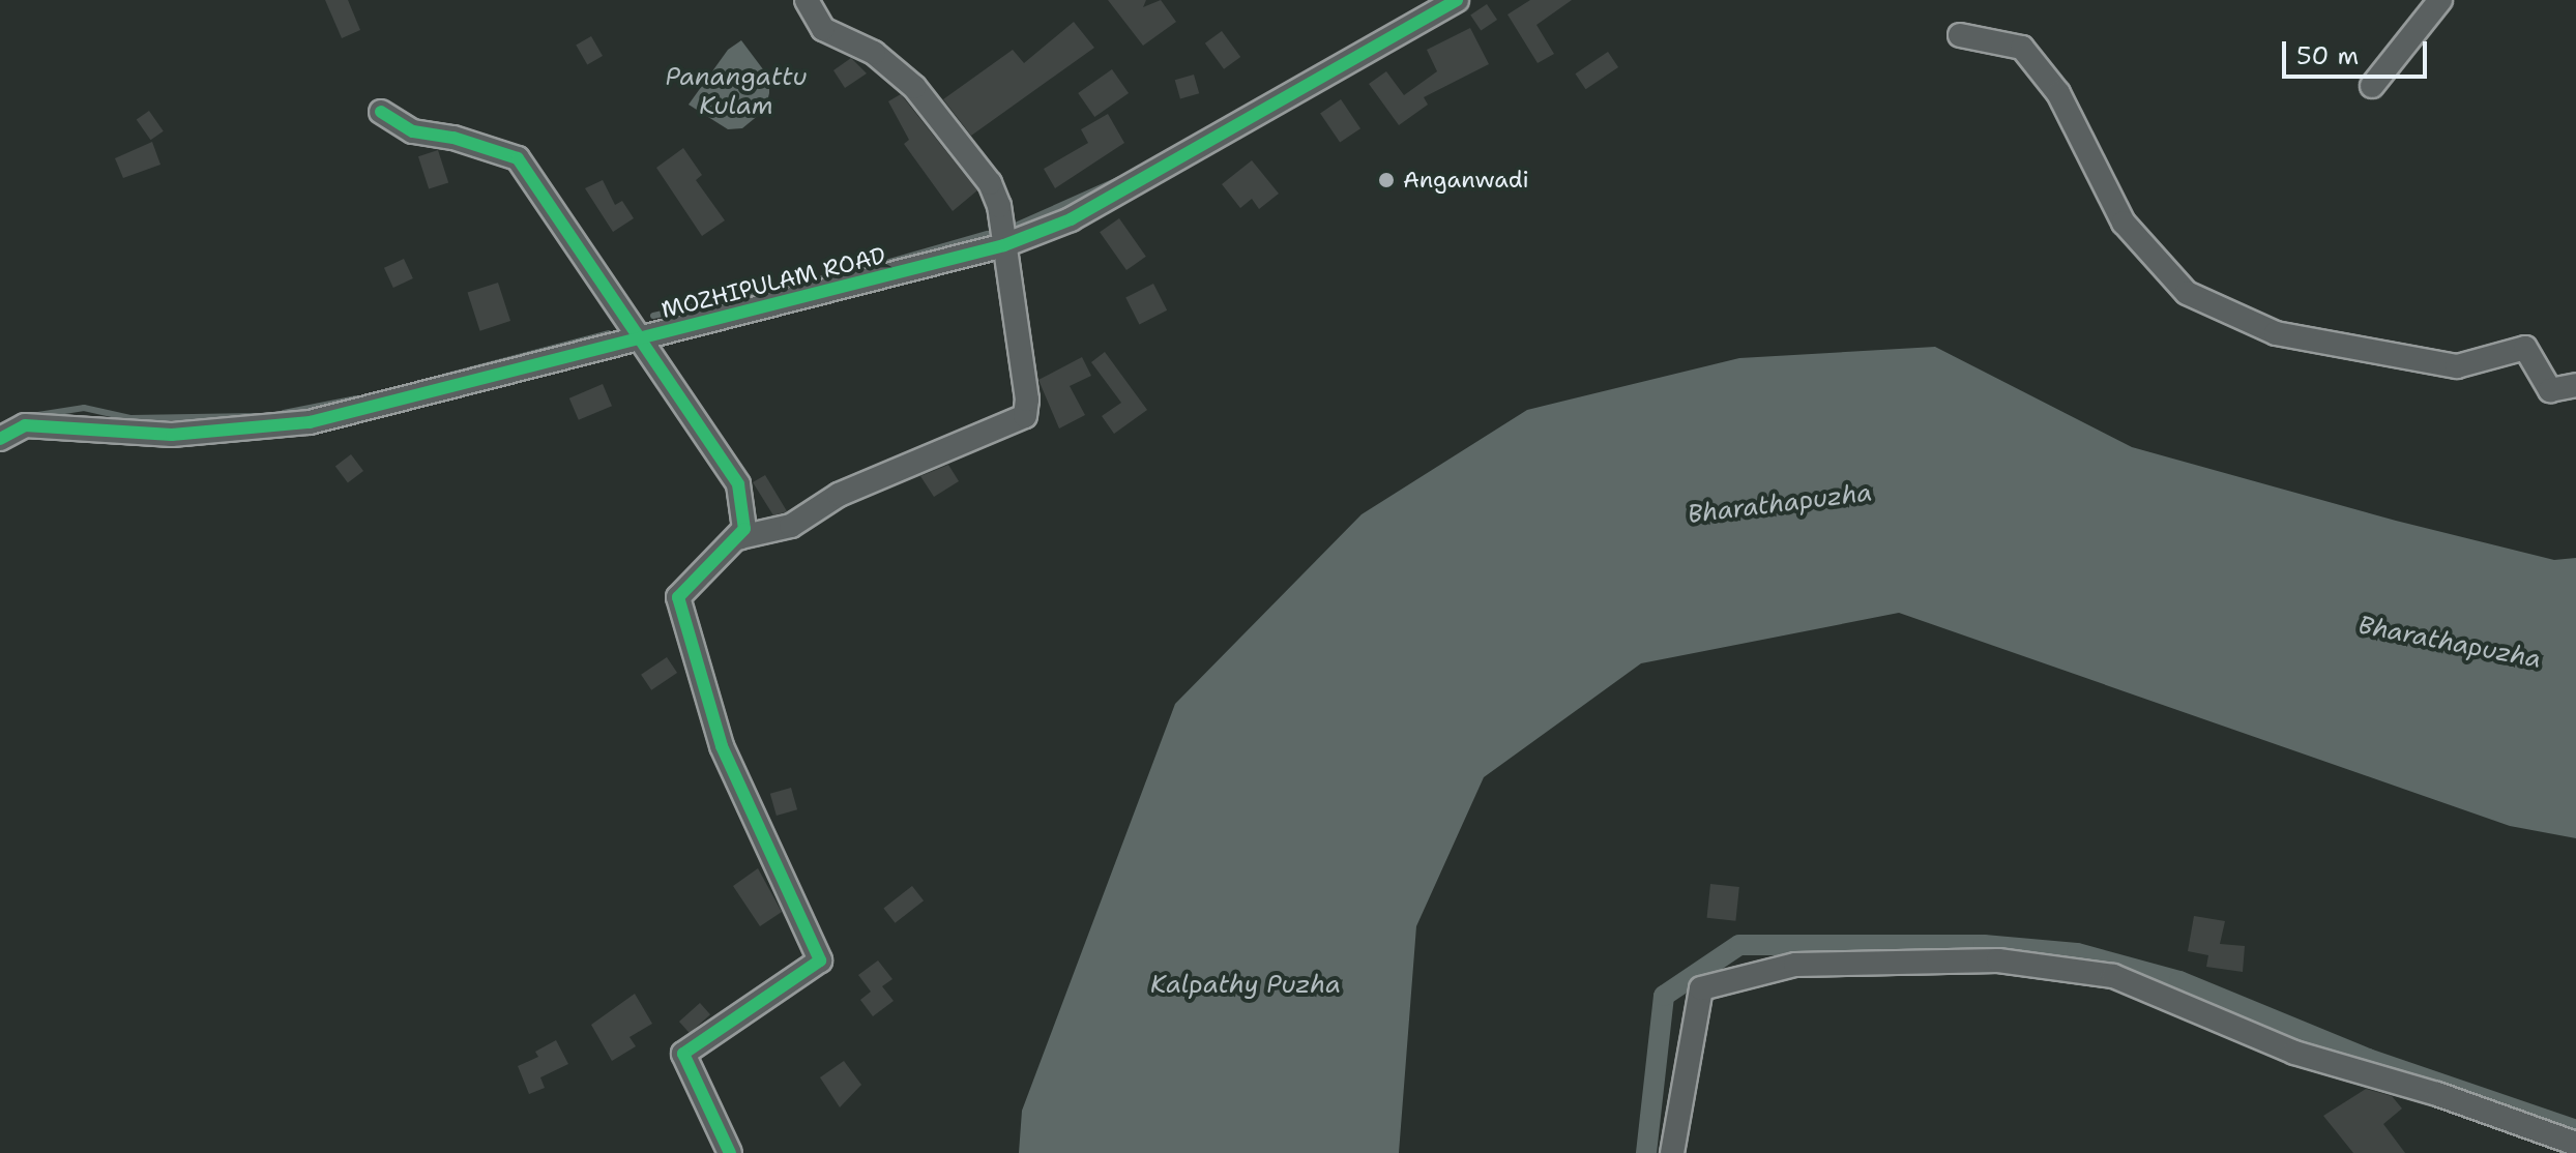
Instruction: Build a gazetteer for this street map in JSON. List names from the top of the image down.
{
  "streets": {
    "street": ["MOZHIPULAM ROAD"]
  },
  "water": ["Panangattu Kulam", "Bharathapuzha", "Kalpathy Puzha"],
  "places": ["Anganwadi"],
  "scale_bar": "50 m"
}
